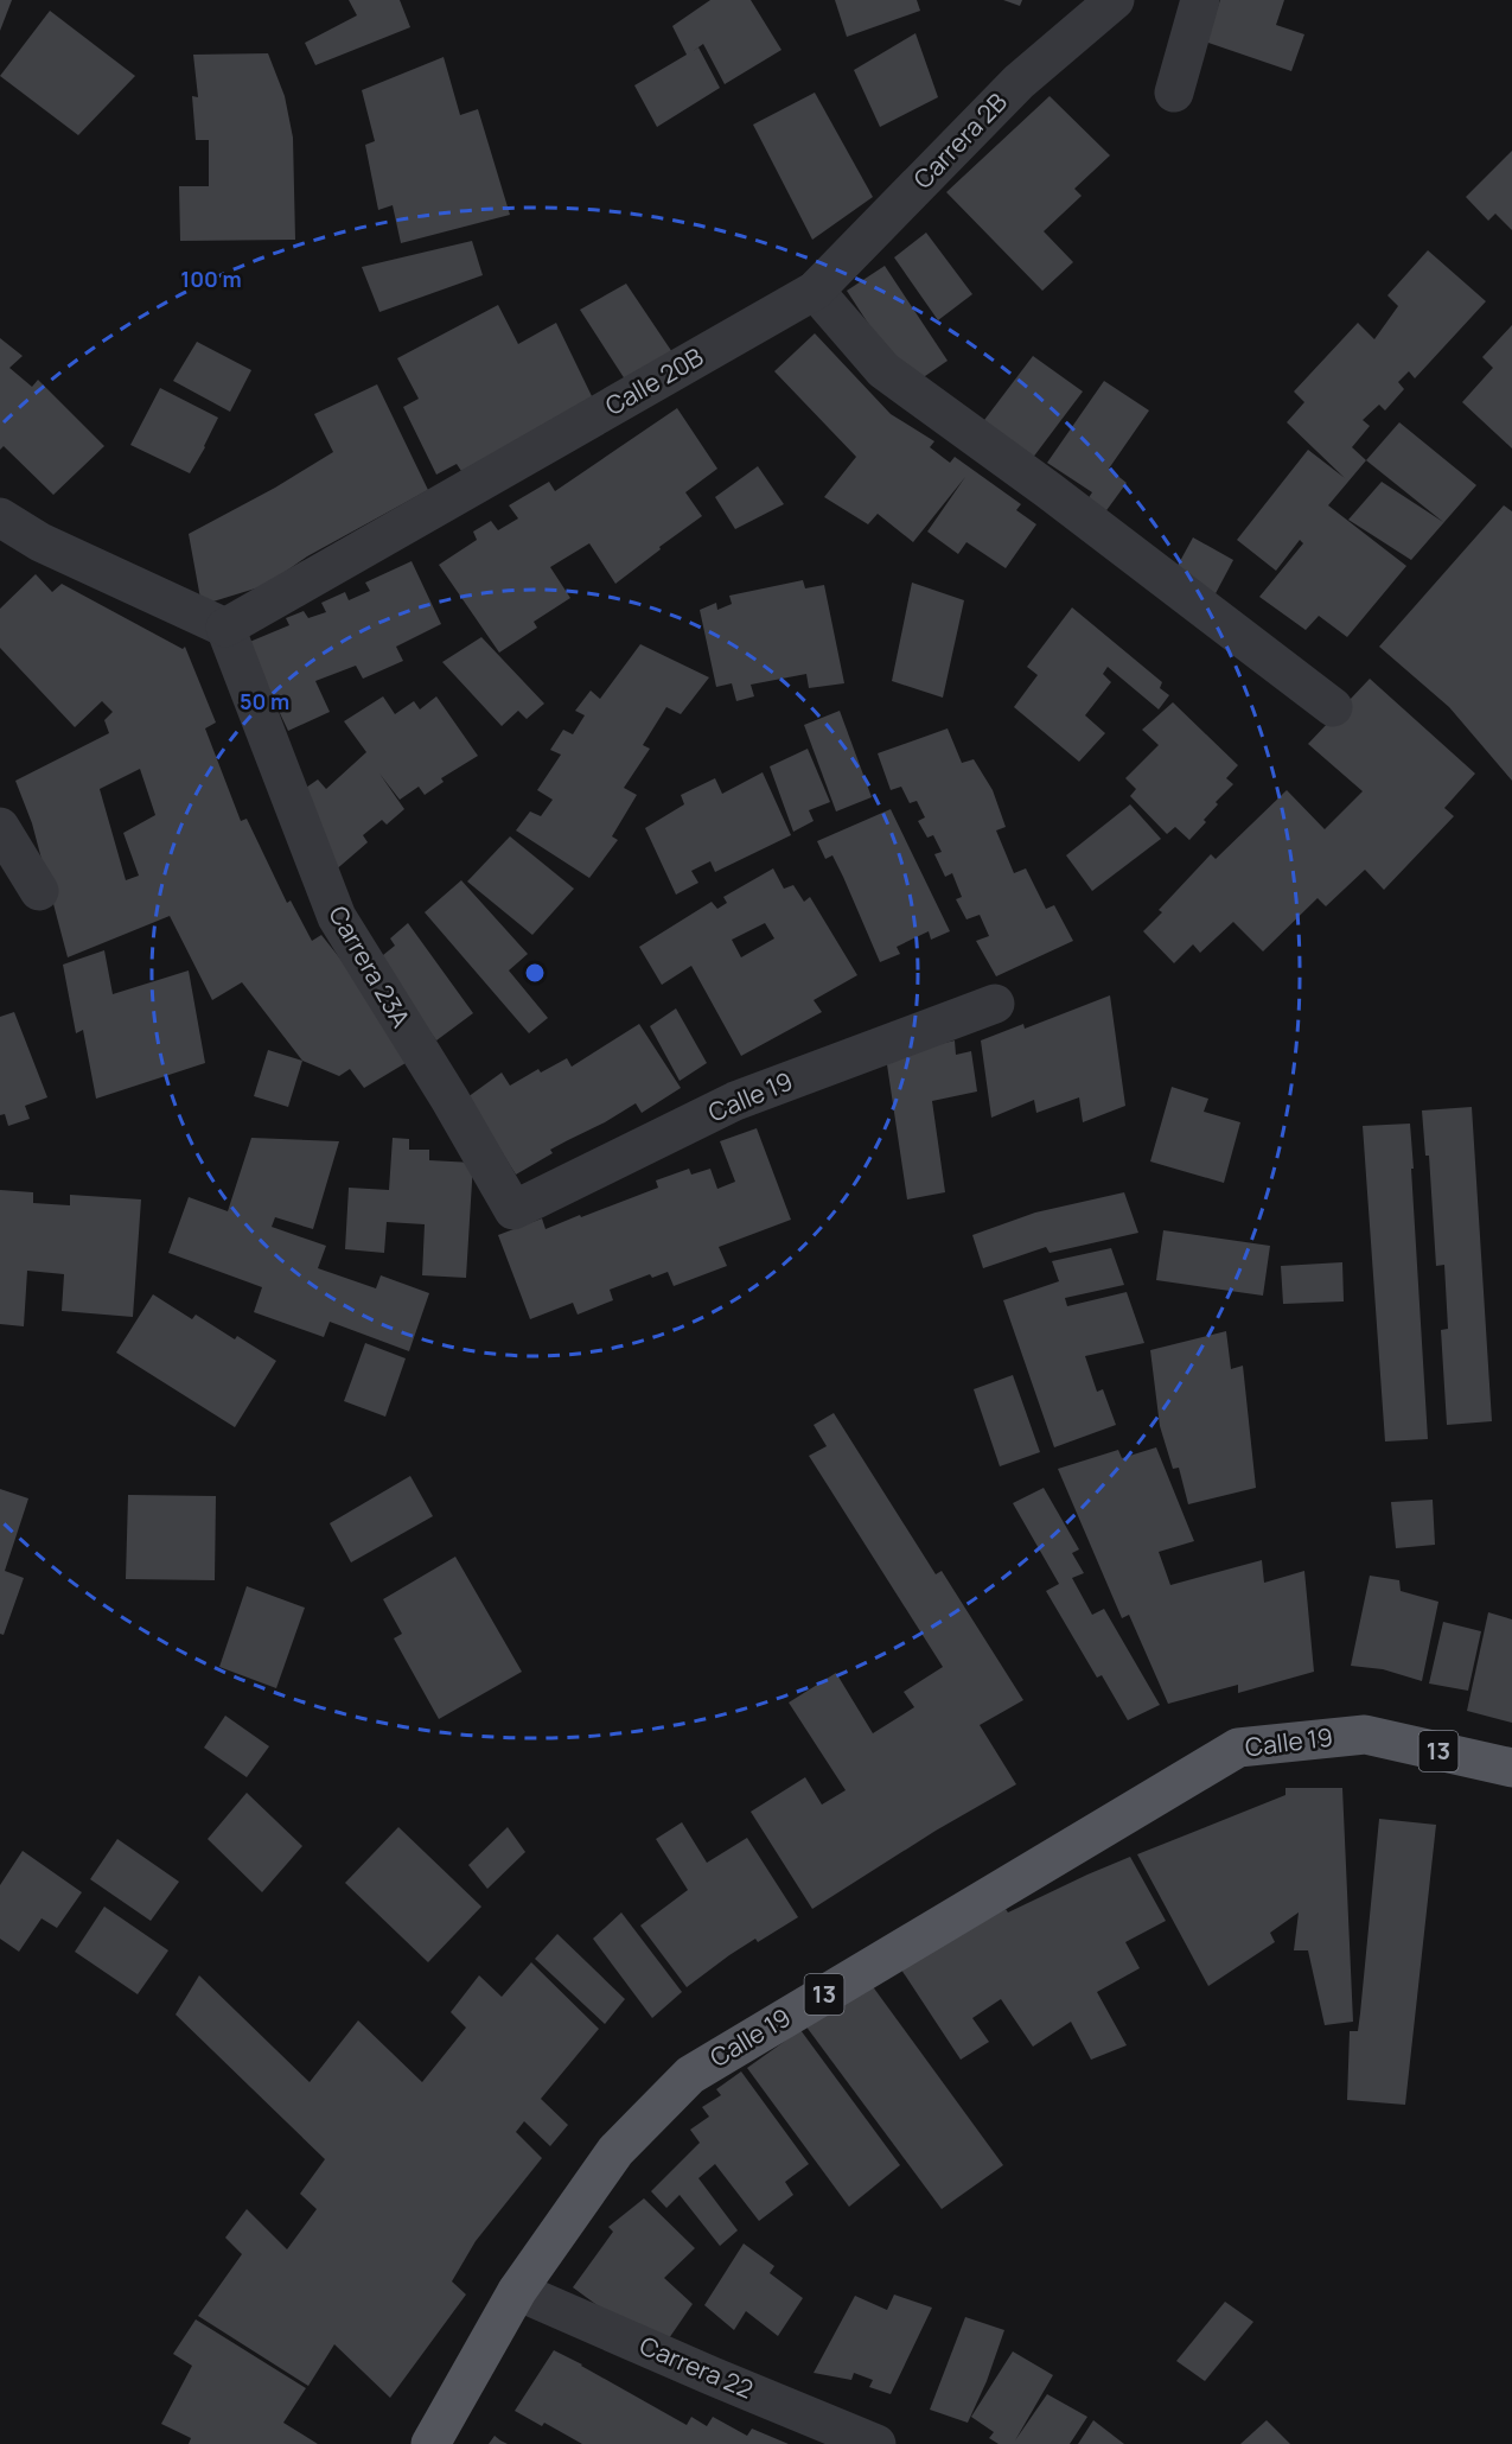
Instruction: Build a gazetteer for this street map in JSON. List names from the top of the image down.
{
  "streets": {
    "main road": ["Calle 19", "13"],
    "street": [
      "Carrera 2B",
      "Calle 20B",
      "Carrera 23A",
      "Carrera 22"
    ]
  },
  "crossings": [
    ["Carrera 2B", "Calle 20B"],
    ["Calle 20B", "Carrera 23A"],
    ["Carrera 23A", "Calle 19"],
    ["Calle 19", "Carrera 22"]
  ],
  "rings": ["100 m", "50 m"]
}
